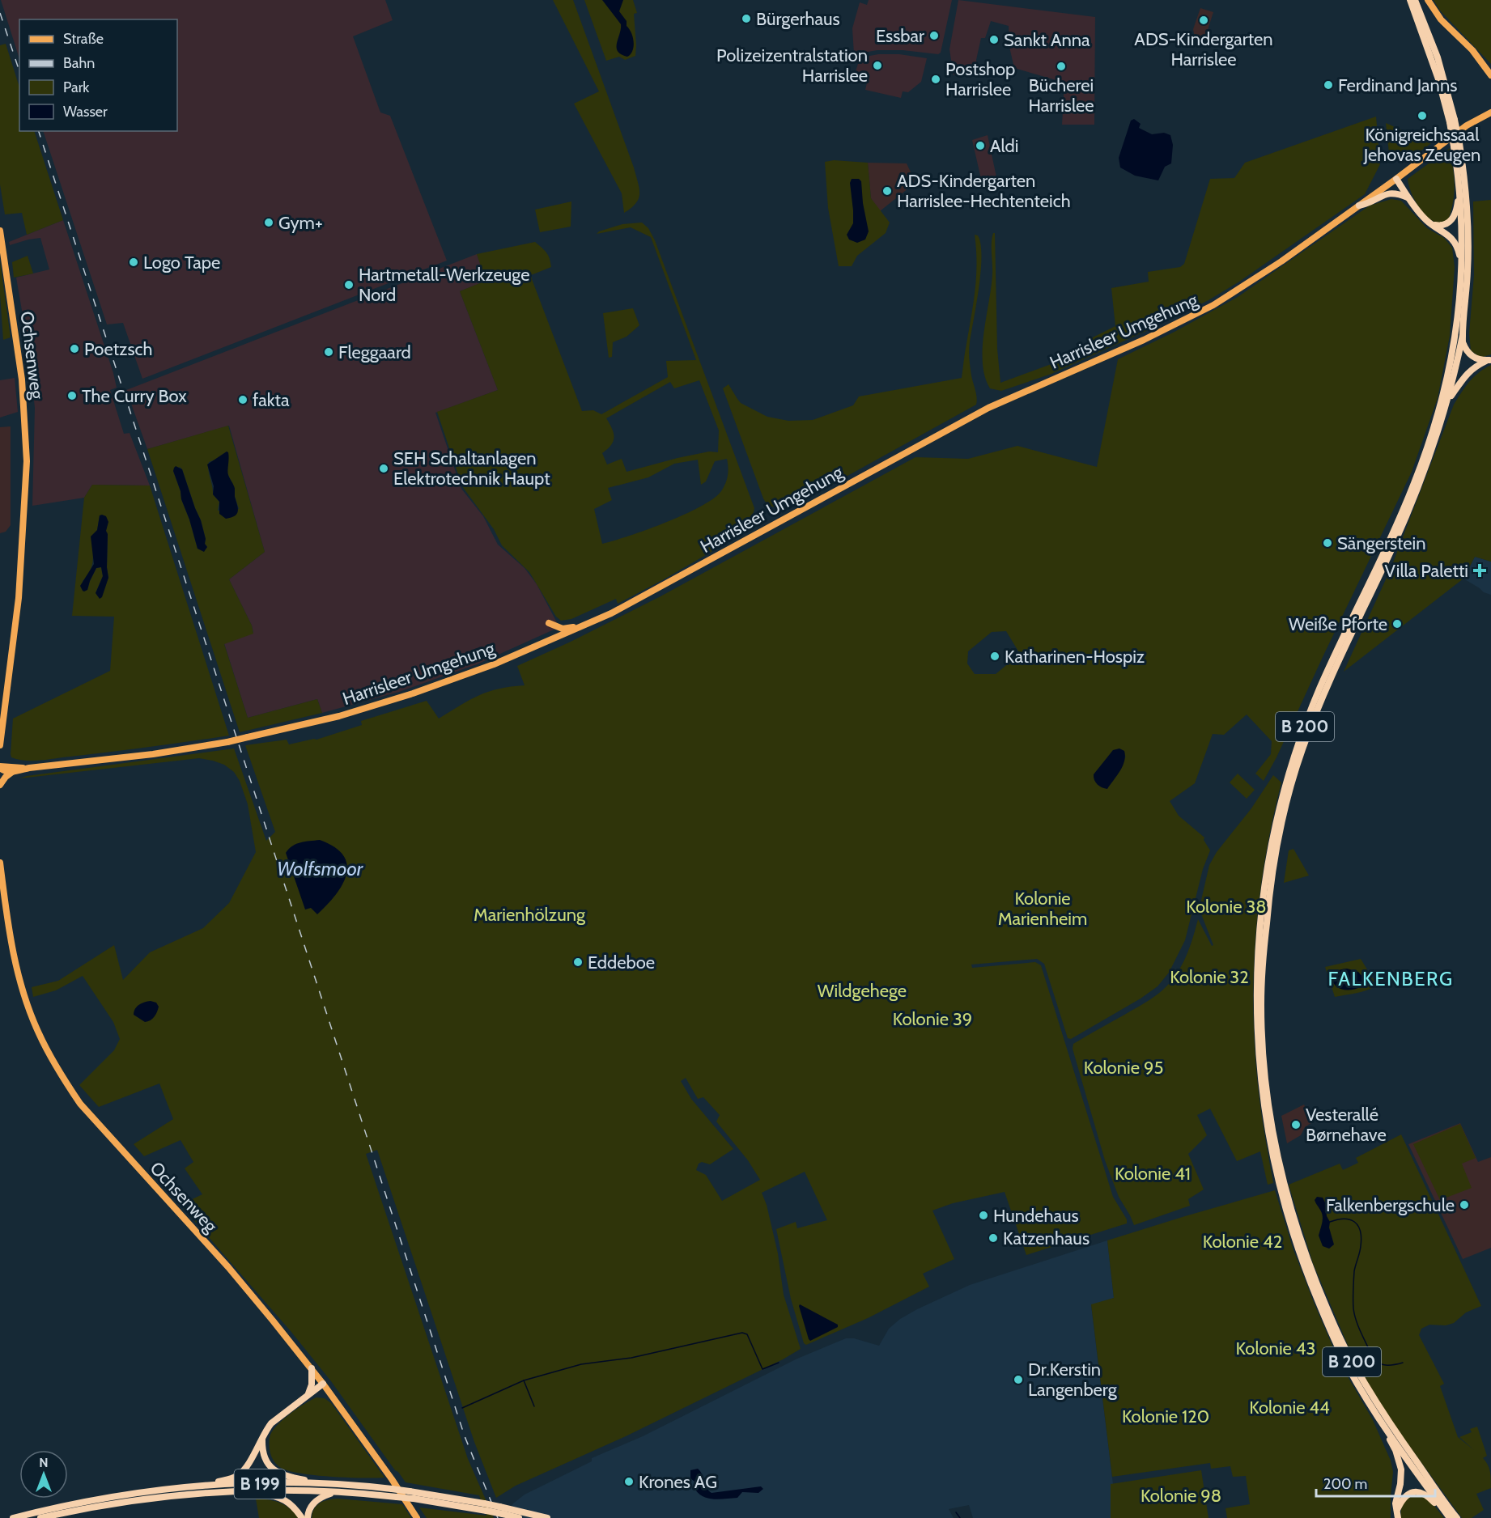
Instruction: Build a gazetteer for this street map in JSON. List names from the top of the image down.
{
  "streets": {
    "highway": ["B 200", "B 199"],
    "main road": ["Harrisleer Umgehung", "Ochsenweg"]
  },
  "districts": ["FALKENBERG"],
  "water": ["Wolfsmoor"],
  "parks": [
    "Kolonie Marienheim",
    "Kolonie 38",
    "Marienhölzung",
    "Kolonie 32",
    "Wildgehege",
    "Kolonie 39",
    "Kolonie 95",
    "Kolonie 41",
    "Kolonie 42",
    "Kolonie 43",
    "Kolonie 44",
    "Kolonie 120",
    "Kolonie 98"
  ],
  "places": {
    "other": [
      "Bürgerhaus",
      "ADS-Kindergarten Harrislee",
      "Essbar",
      "Sankt Anna",
      "Polizeizentralstation Harrislee",
      "Bücherei Harrislee",
      "Postshop Harrislee",
      "Ferdinand Janns",
      "Königreichssaal Jehovas Zeugen",
      "Aldi",
      "ADS-Kindergarten Harrislee-Hechtenteich",
      "Gym+",
      "Logo Tape",
      "Hartmetall-Werkzeuge Nord",
      "Poetzsch",
      "Fleggaard",
      "The Curry Box",
      "fakta",
      "SEH Schaltanlagen Elektrotechnik Haupt",
      "Sängerstein",
      "Weiße Pforte",
      "Katharinen-Hospiz",
      "Eddeboe",
      "Vesterallé Børnehave",
      "Falkenbergschule",
      "Hundehaus",
      "Katzenhaus",
      "Dr.Kerstin Langenberg",
      "Krones AG"
    ],
    "health": ["Villa Paletti"]
  },
  "legend": [
    "Straße",
    "Bahn",
    "Park",
    "Wasser"
  ],
  "scale_bar": "200 m",
  "north": "top"
}
